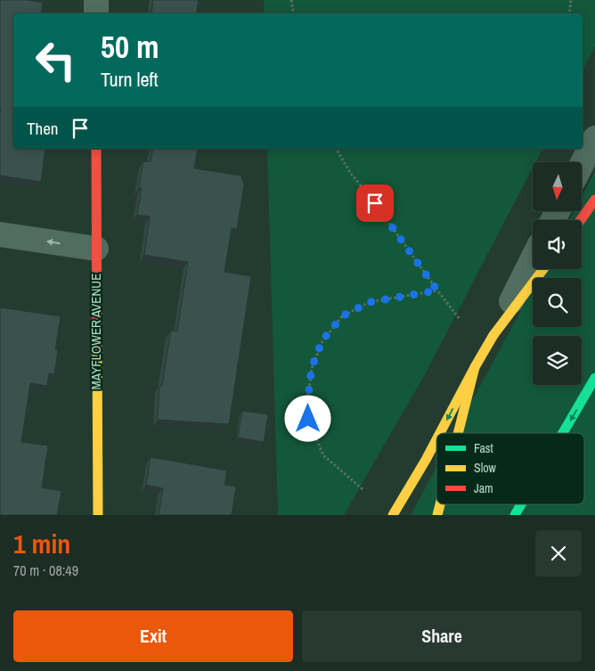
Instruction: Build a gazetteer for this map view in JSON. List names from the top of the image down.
{
  "streets": {
    "main road": ["MAYFLOWER AVENUE"]
  },
  "legend": ["Fast", "Slow", "Jam"],
  "north": "bottom",
  "page": {
    "turn": ["50 m", "Turn left"],
    "then": "Then",
    "heading": ["1 min", "70 m · 08:49"],
    "buttons": ["Exit", "Share"]
  }
}
